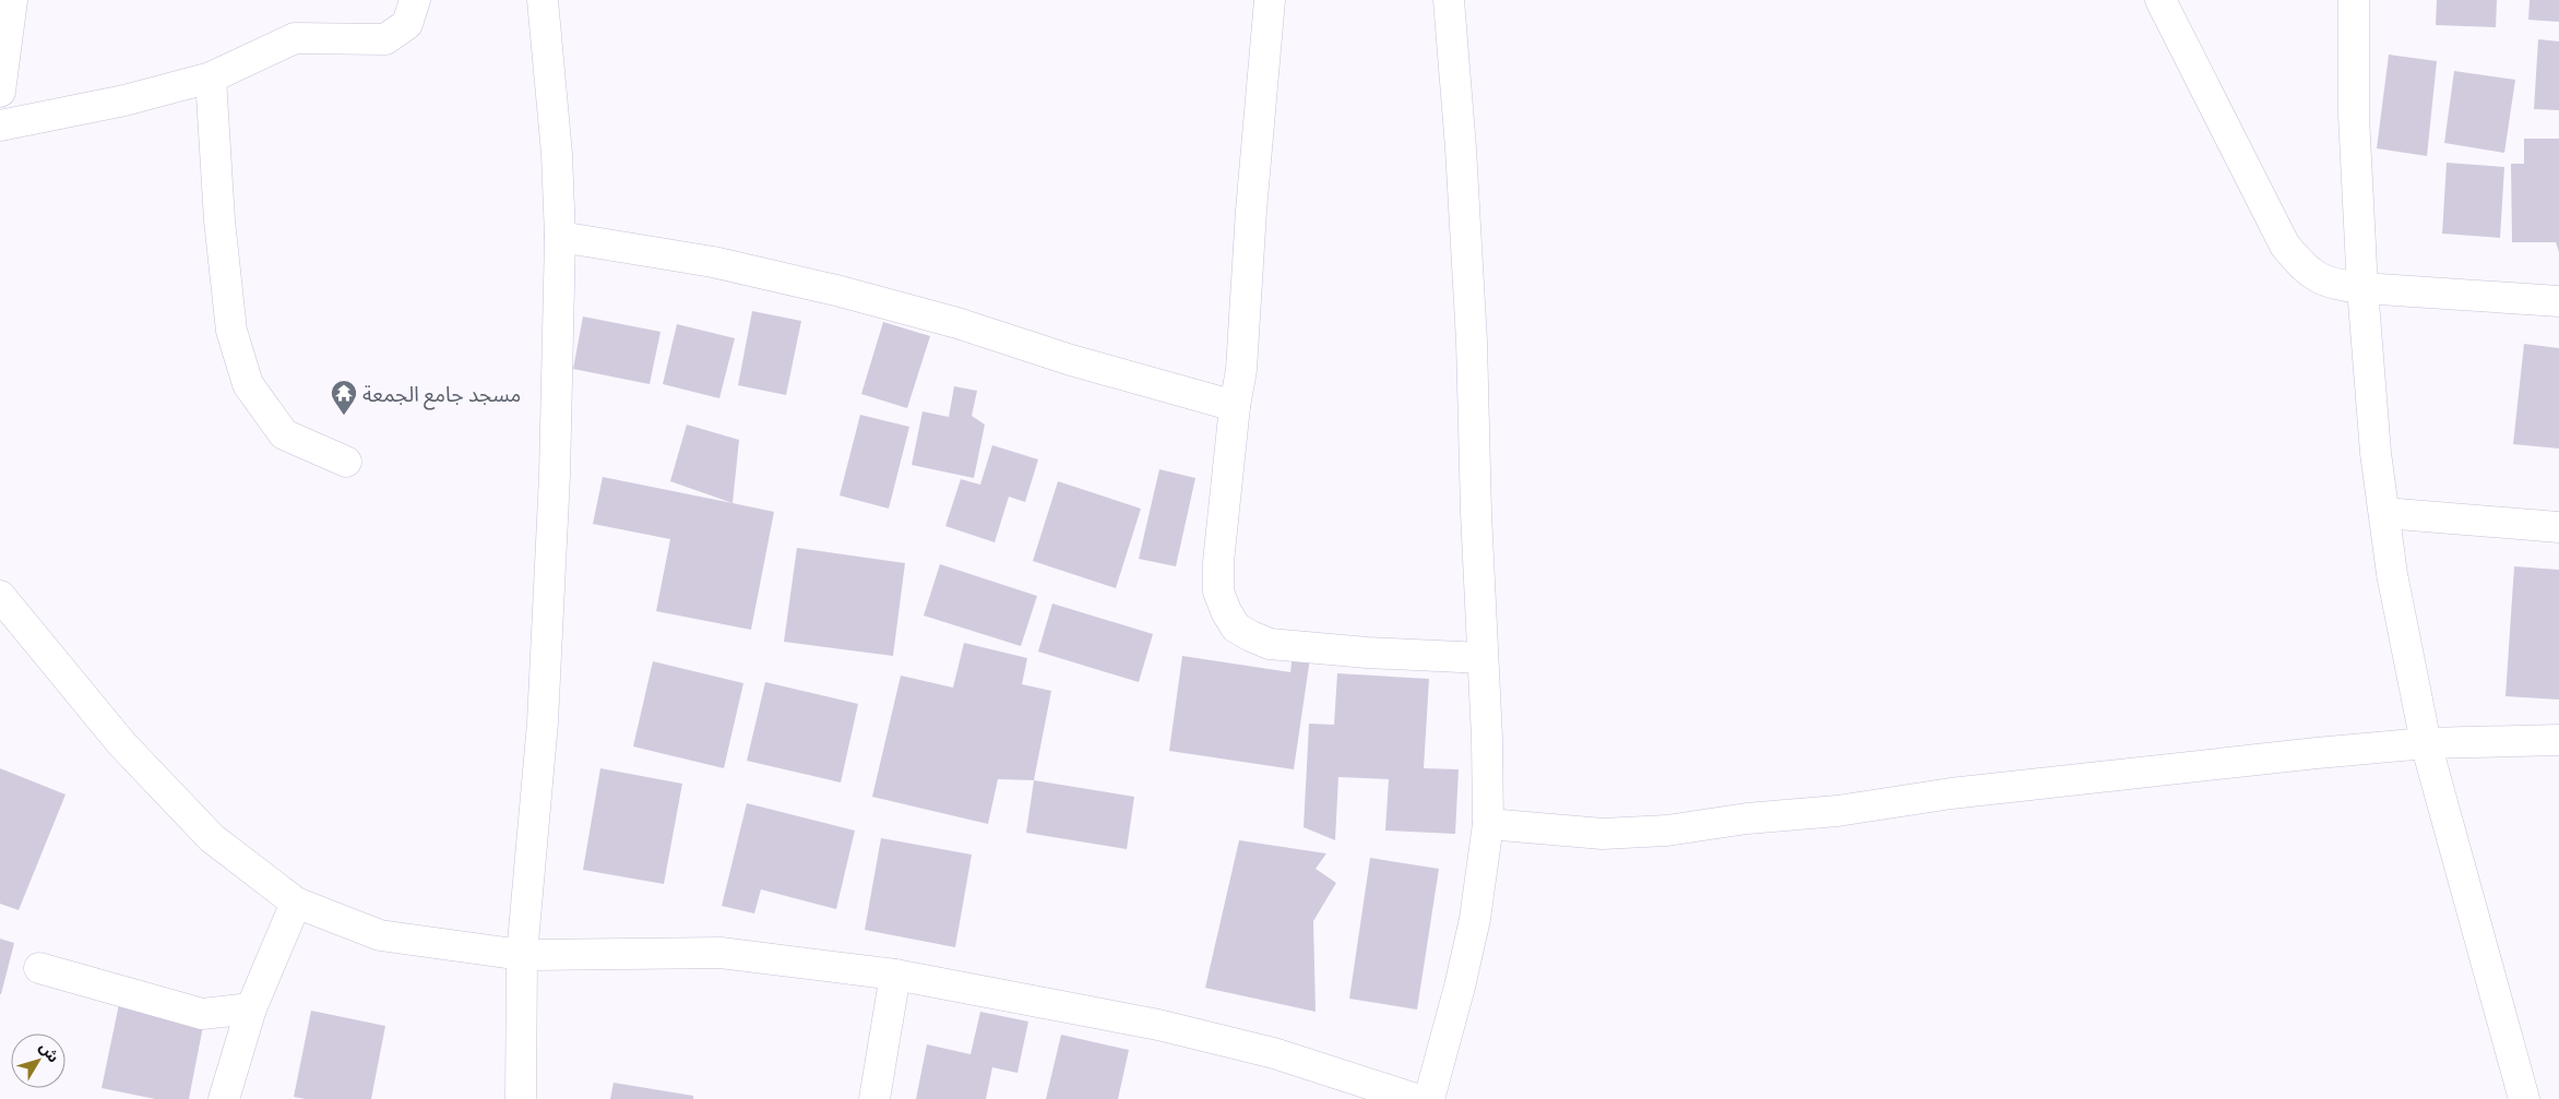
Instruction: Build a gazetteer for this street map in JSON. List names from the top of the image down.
{
  "places": {
    "temple": ["مسجد جامع الجمعة"]
  },
  "north": "top right"
}
